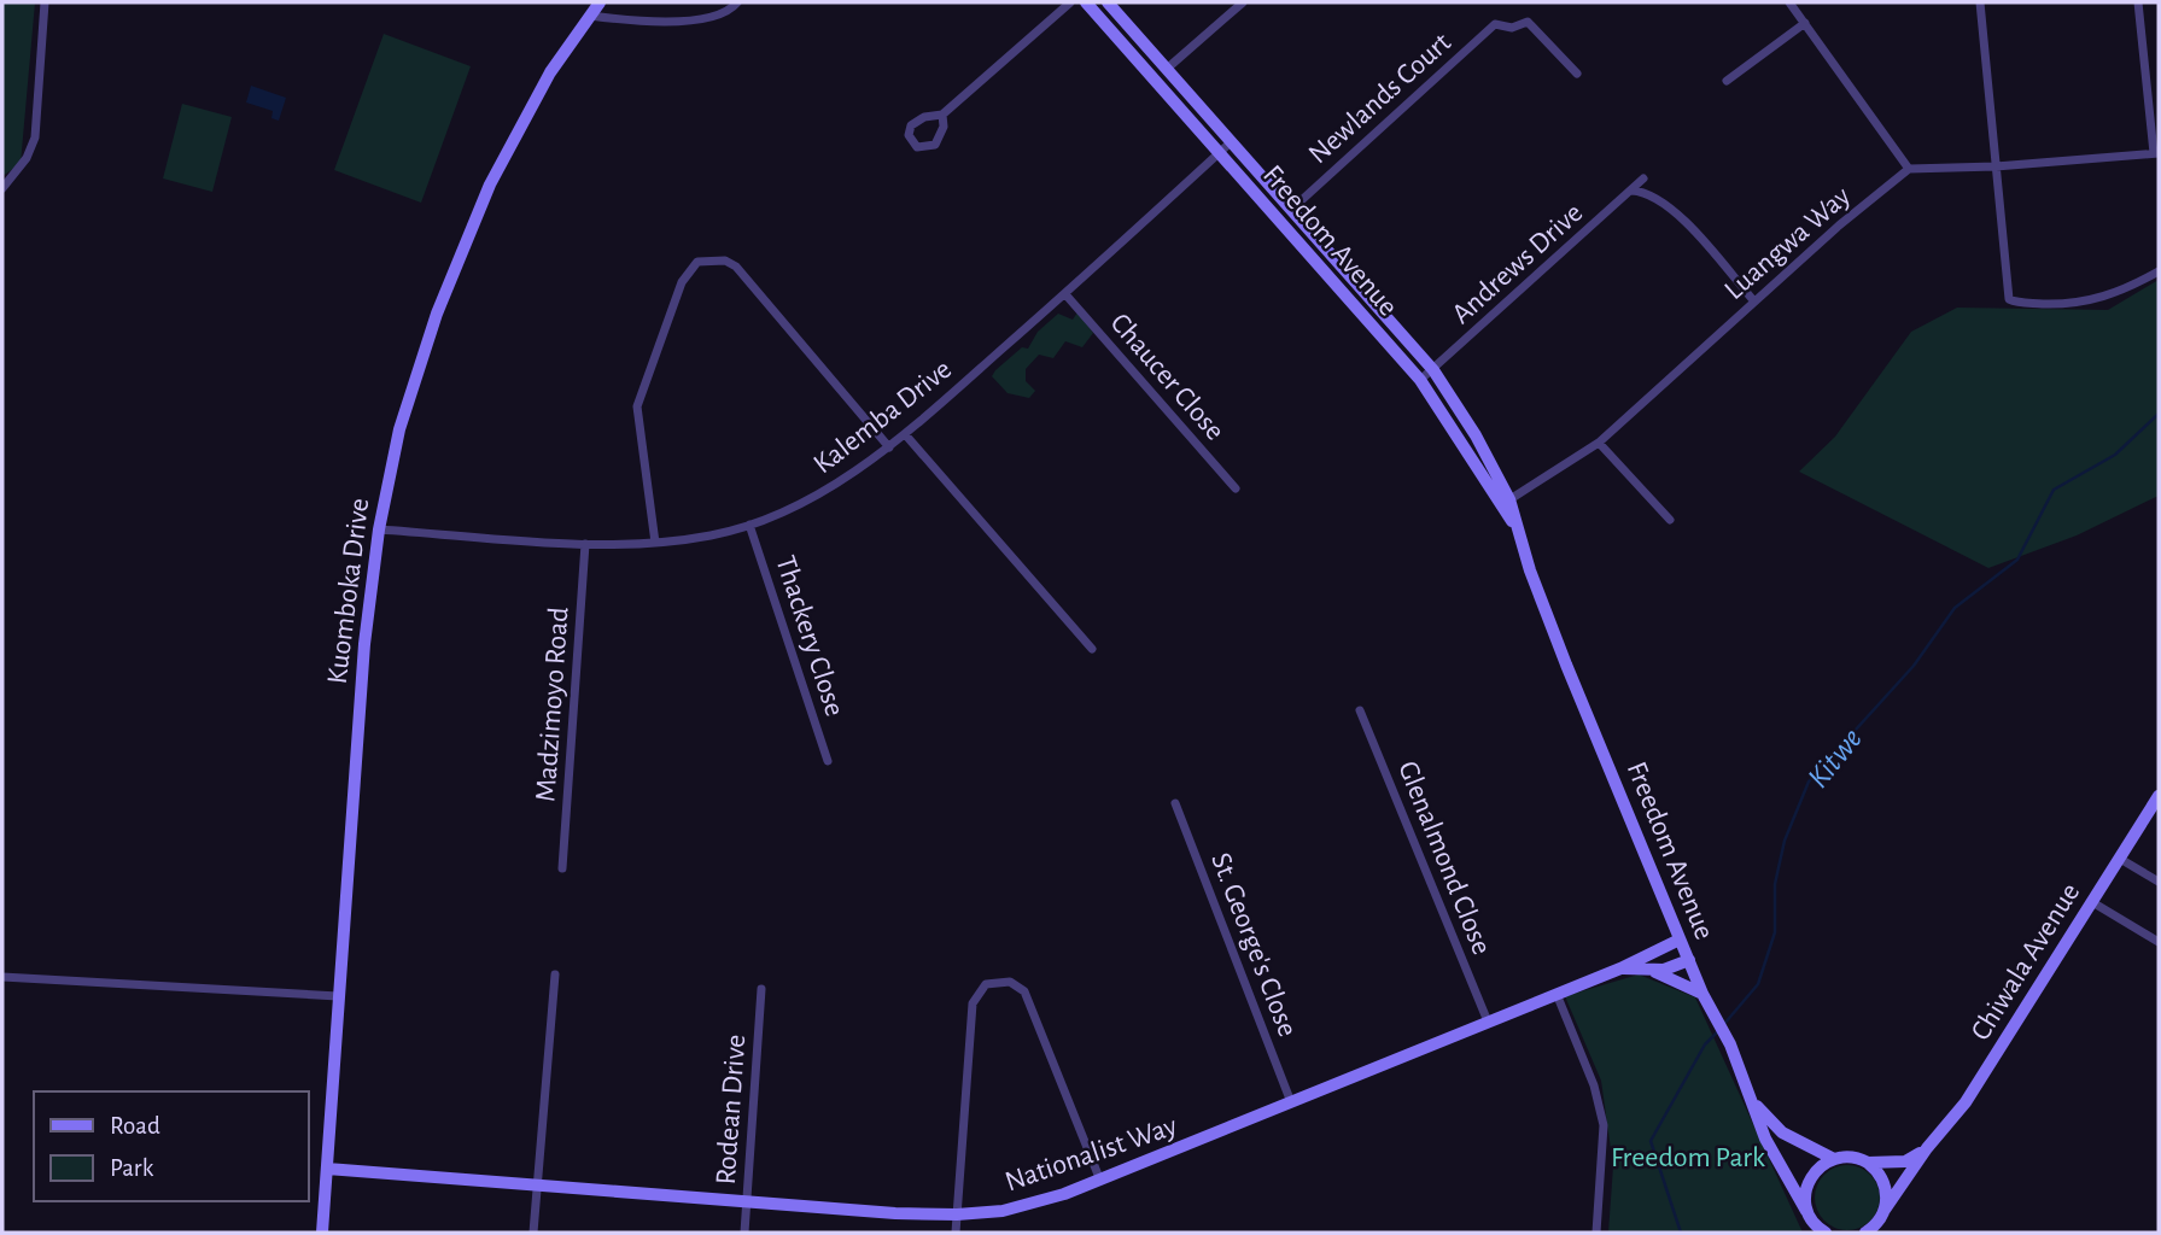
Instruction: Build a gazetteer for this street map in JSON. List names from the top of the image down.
{
  "streets": {
    "main road": [
      "Freedom Avenue",
      "Kuomboka Drive",
      "Chiwala Avenue",
      "Nationalist Way"
    ],
    "street": [
      "Newlands Court",
      "Luangwa Way",
      "Andrews Drive",
      "Chaucer Close",
      "Kalemba Drive",
      "Thackery Close",
      "Madzimoyo Road",
      "Glenalmond Close",
      "St. George's Close",
      "Rodean Drive"
    ]
  },
  "crossings": [
    ["Newlands Court", "Freedom Avenue"],
    ["Freedom Avenue", "Luangwa Way"],
    ["Freedom Avenue", "Andrews Drive"],
    ["Freedom Avenue", "Kalemba Drive"],
    ["Freedom Avenue", "Nationalist Way"],
    ["Chaucer Close", "Kalemba Drive"],
    ["Kalemba Drive", "Kuomboka Drive"],
    ["Kalemba Drive", "Thackery Close"],
    ["Kalemba Drive", "Madzimoyo Road"],
    ["Kuomboka Drive", "Nationalist Way"],
    ["Glenalmond Close", "Nationalist Way"],
    ["St. George's Close", "Nationalist Way"],
    ["Rodean Drive", "Nationalist Way"]
  ],
  "water": ["Kitwe"],
  "parks": ["Freedom Park"],
  "legend": ["Road", "Park"]
}
